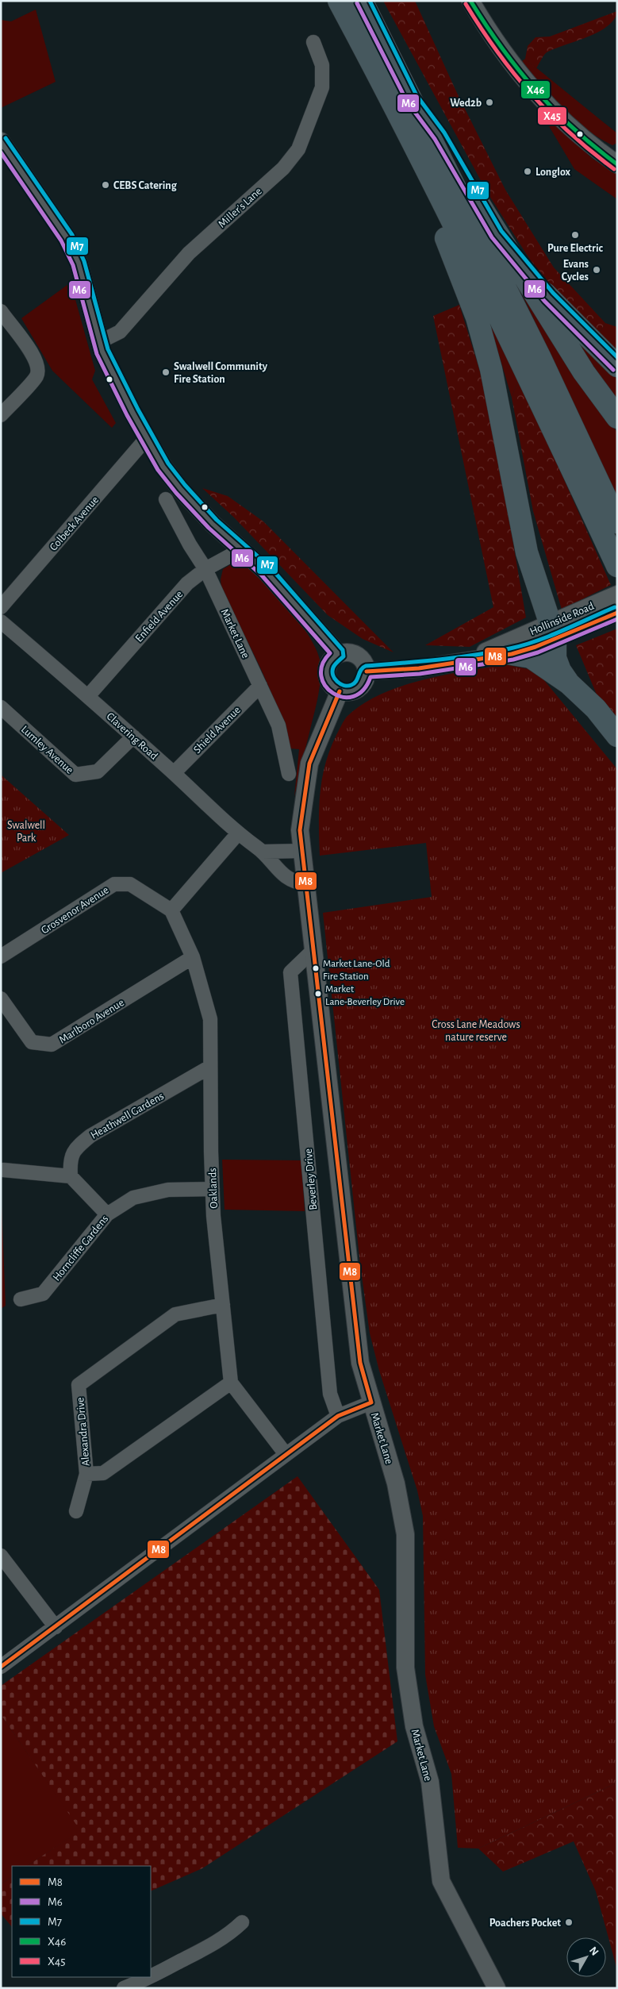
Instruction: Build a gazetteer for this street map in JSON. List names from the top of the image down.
{
  "streets": {
    "street": [
      "Miller's Lane",
      "Colbeck Avenue",
      "Enfield Avenue",
      "Hollinside Road",
      "Market Lane",
      "Shield Avenue",
      "Clavering Road",
      "Lumley Avenue",
      "Grosvenor Avenue",
      "Marlboro Avenue",
      "Heathwell Gardens",
      "Beverley Drive",
      "Oaklands",
      "Horncliffe Gardens",
      "Alexandra Drive"
    ]
  },
  "crossings": [
    ["Enfield Avenue", "Market Lane"],
    ["Enfield Avenue", "Clavering Road"],
    ["Hollinside Road", "Market Lane"],
    ["Market Lane", "Shield Avenue"],
    ["Market Lane", "Clavering Road"],
    ["Market Lane", "Beverley Drive"],
    ["Shield Avenue", "Clavering Road"],
    ["Clavering Road", "Lumley Avenue"],
    ["Grosvenor Avenue", "Oaklands"],
    ["Marlboro Avenue", "Oaklands"],
    ["Heathwell Gardens", "Oaklands"],
    ["Oaklands", "Horncliffe Gardens"],
    ["Oaklands", "Alexandra Drive"]
  ],
  "parks": ["Swalwell Park", "Cross Lane Meadows nature reserve"],
  "places": [
    "Wed2b",
    "Longlox",
    "CEBS Catering",
    "Pure Electric",
    "Evans Cycles",
    "Swalwell Community Fire Station",
    "Market Lane-Old Fire Station",
    "Market Lane-Beverley Drive",
    "Poachers Pocket"
  ],
  "lines": [
    "transit line M7",
    "transit line X46",
    "transit line M6",
    "transit line X45",
    "transit line M8"
  ],
  "legend": [
    "M8",
    "M6",
    "M7",
    "X46",
    "X45"
  ],
  "north": "top right"
}
